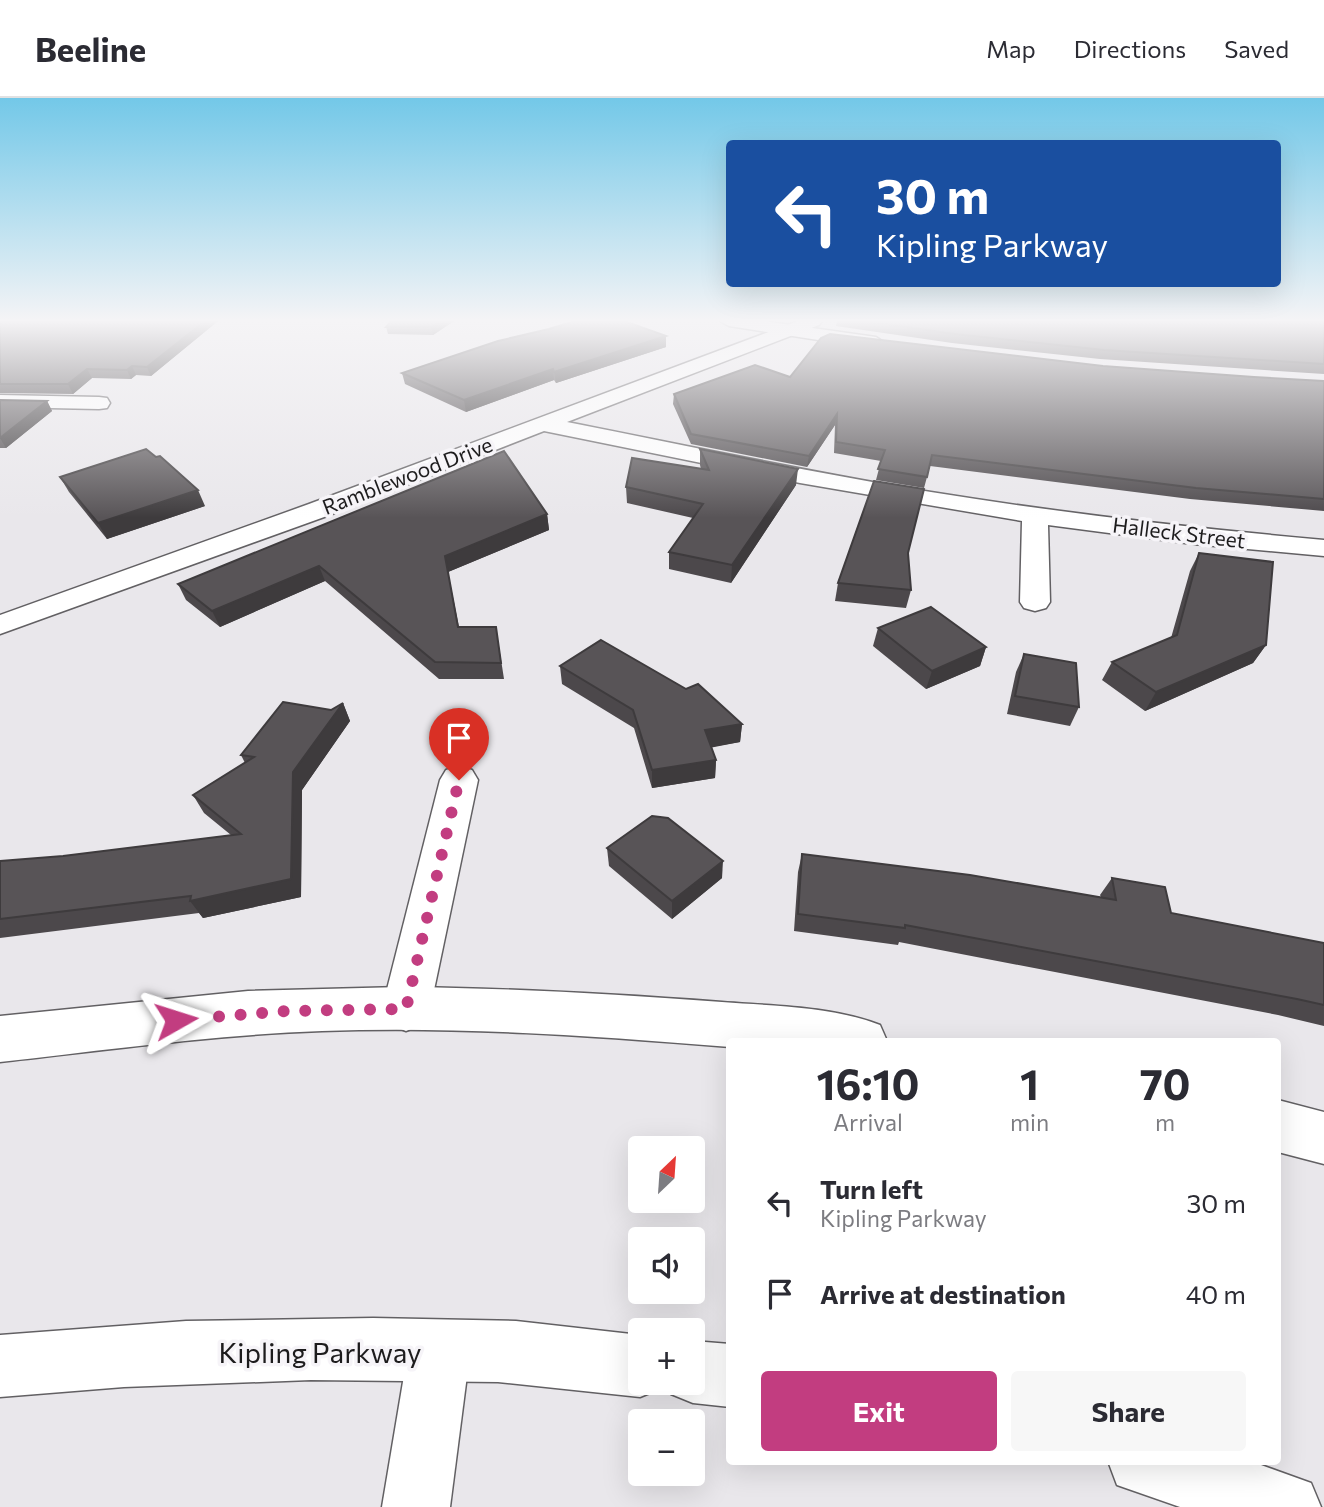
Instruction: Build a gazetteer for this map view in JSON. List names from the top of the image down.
{
  "streets": {
    "street": ["Ramblewood Drive", "Halleck Street", "Kipling Parkway"]
  },
  "crossings": [
    ["Ramblewood Drive", "Halleck Street"]
  ],
  "north": "top right",
  "page": {
    "header": "Beeline",
    "nav": ["Map", "Directions", "Saved"],
    "turn": ["30 m", "Kipling Parkway"],
    "eta": [
      "16:10",
      "Arrival",
      "1",
      "min",
      "70",
      "m"
    ],
    "map_buttons": ["+", "−"],
    "list": [
      {
        "name": "Turn left",
        "note": "Kipling Parkway",
        "value": "30 m"
      },
      {
        "name": "Arrive at destination",
        "value": "40 m"
      }
    ],
    "buttons": ["Exit", "Share"]
  }
}
